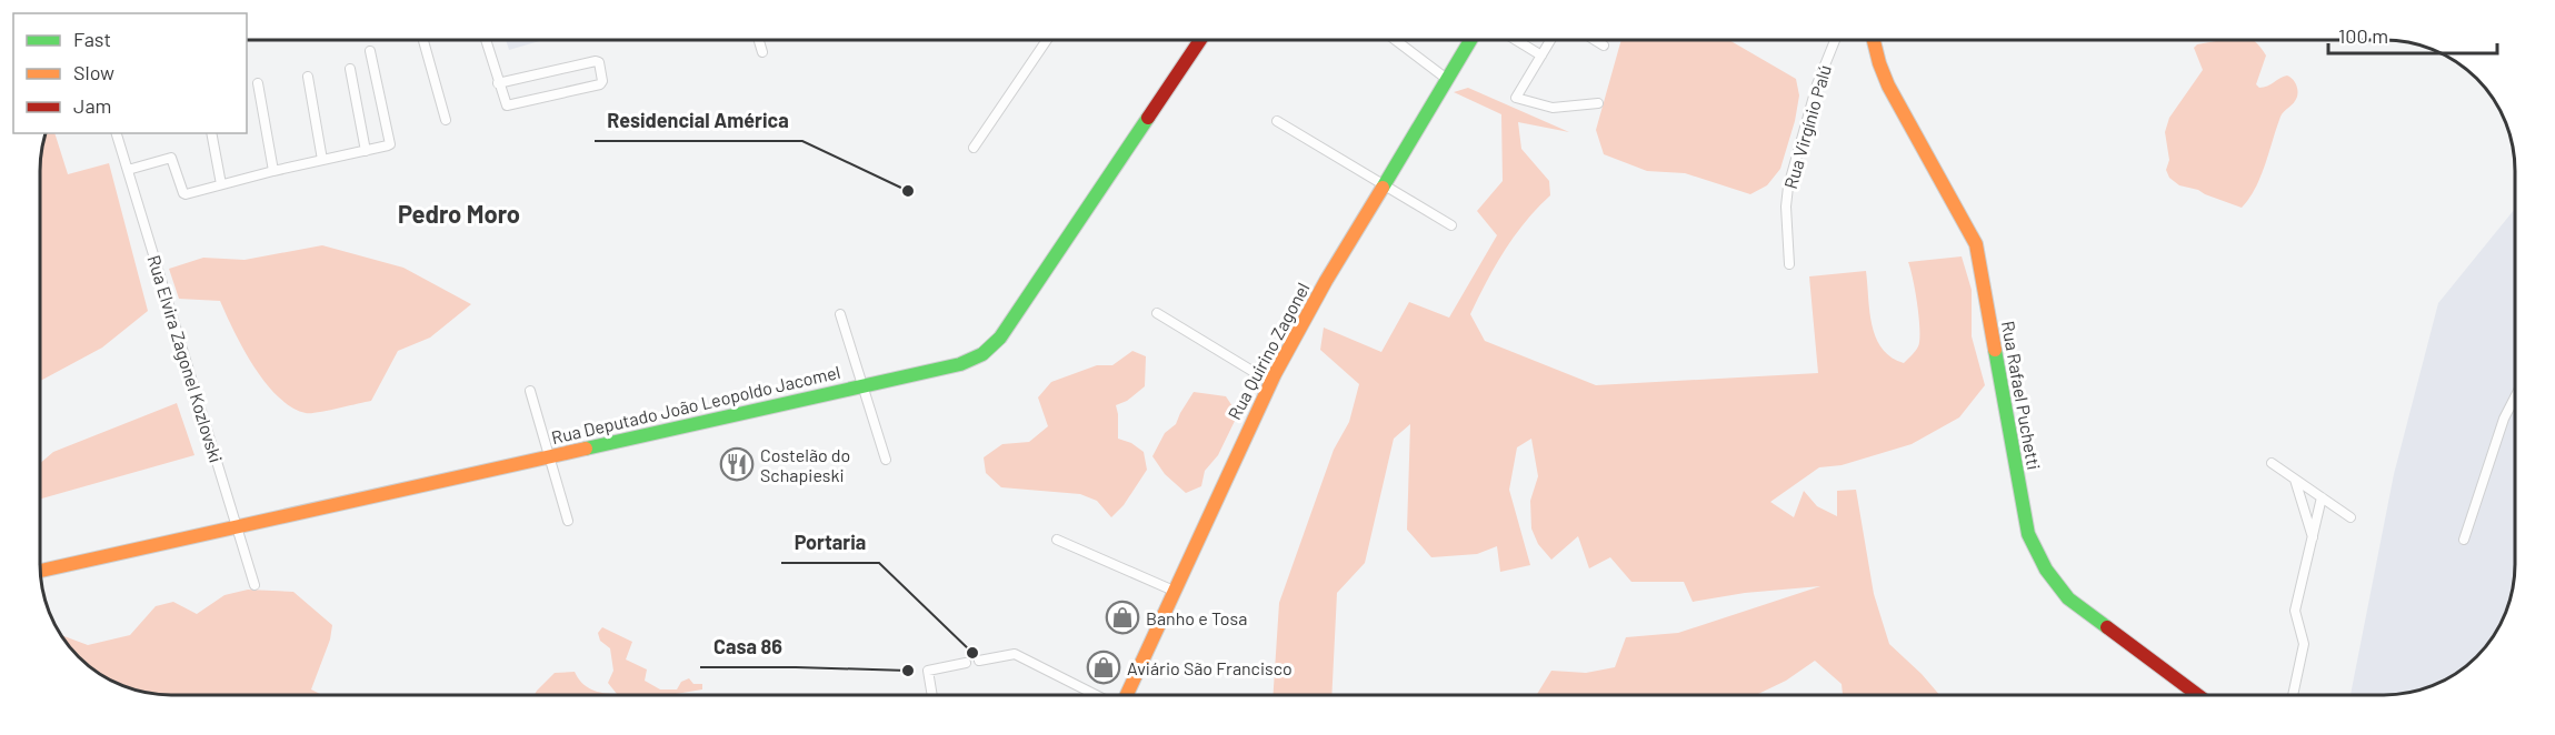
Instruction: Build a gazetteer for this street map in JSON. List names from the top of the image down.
{
  "streets": {
    "street": [
      "Rua Virgínio Palú",
      "Rua Quirino Zagonel",
      "Rua Elvira Zagonel Kozlovski",
      "Rua Rafael Puchetti",
      "Rua Deputado João Leopoldo Jacomel"
    ]
  },
  "crossings": [
    ["Rua Elvira Zagonel Kozlovski", "Rua Deputado João Leopoldo Jacomel"]
  ],
  "districts": ["Pedro Moro"],
  "places": {
    "other": ["Residencial América", "Portaria", "Casa 86"],
    "restaurant": ["Costelão do Schapieski"],
    "shop": ["Banho e Tosa", "Aviário São Francisco"]
  },
  "legend": ["Fast", "Slow", "Jam"],
  "scale_bar": "100 m"
}
